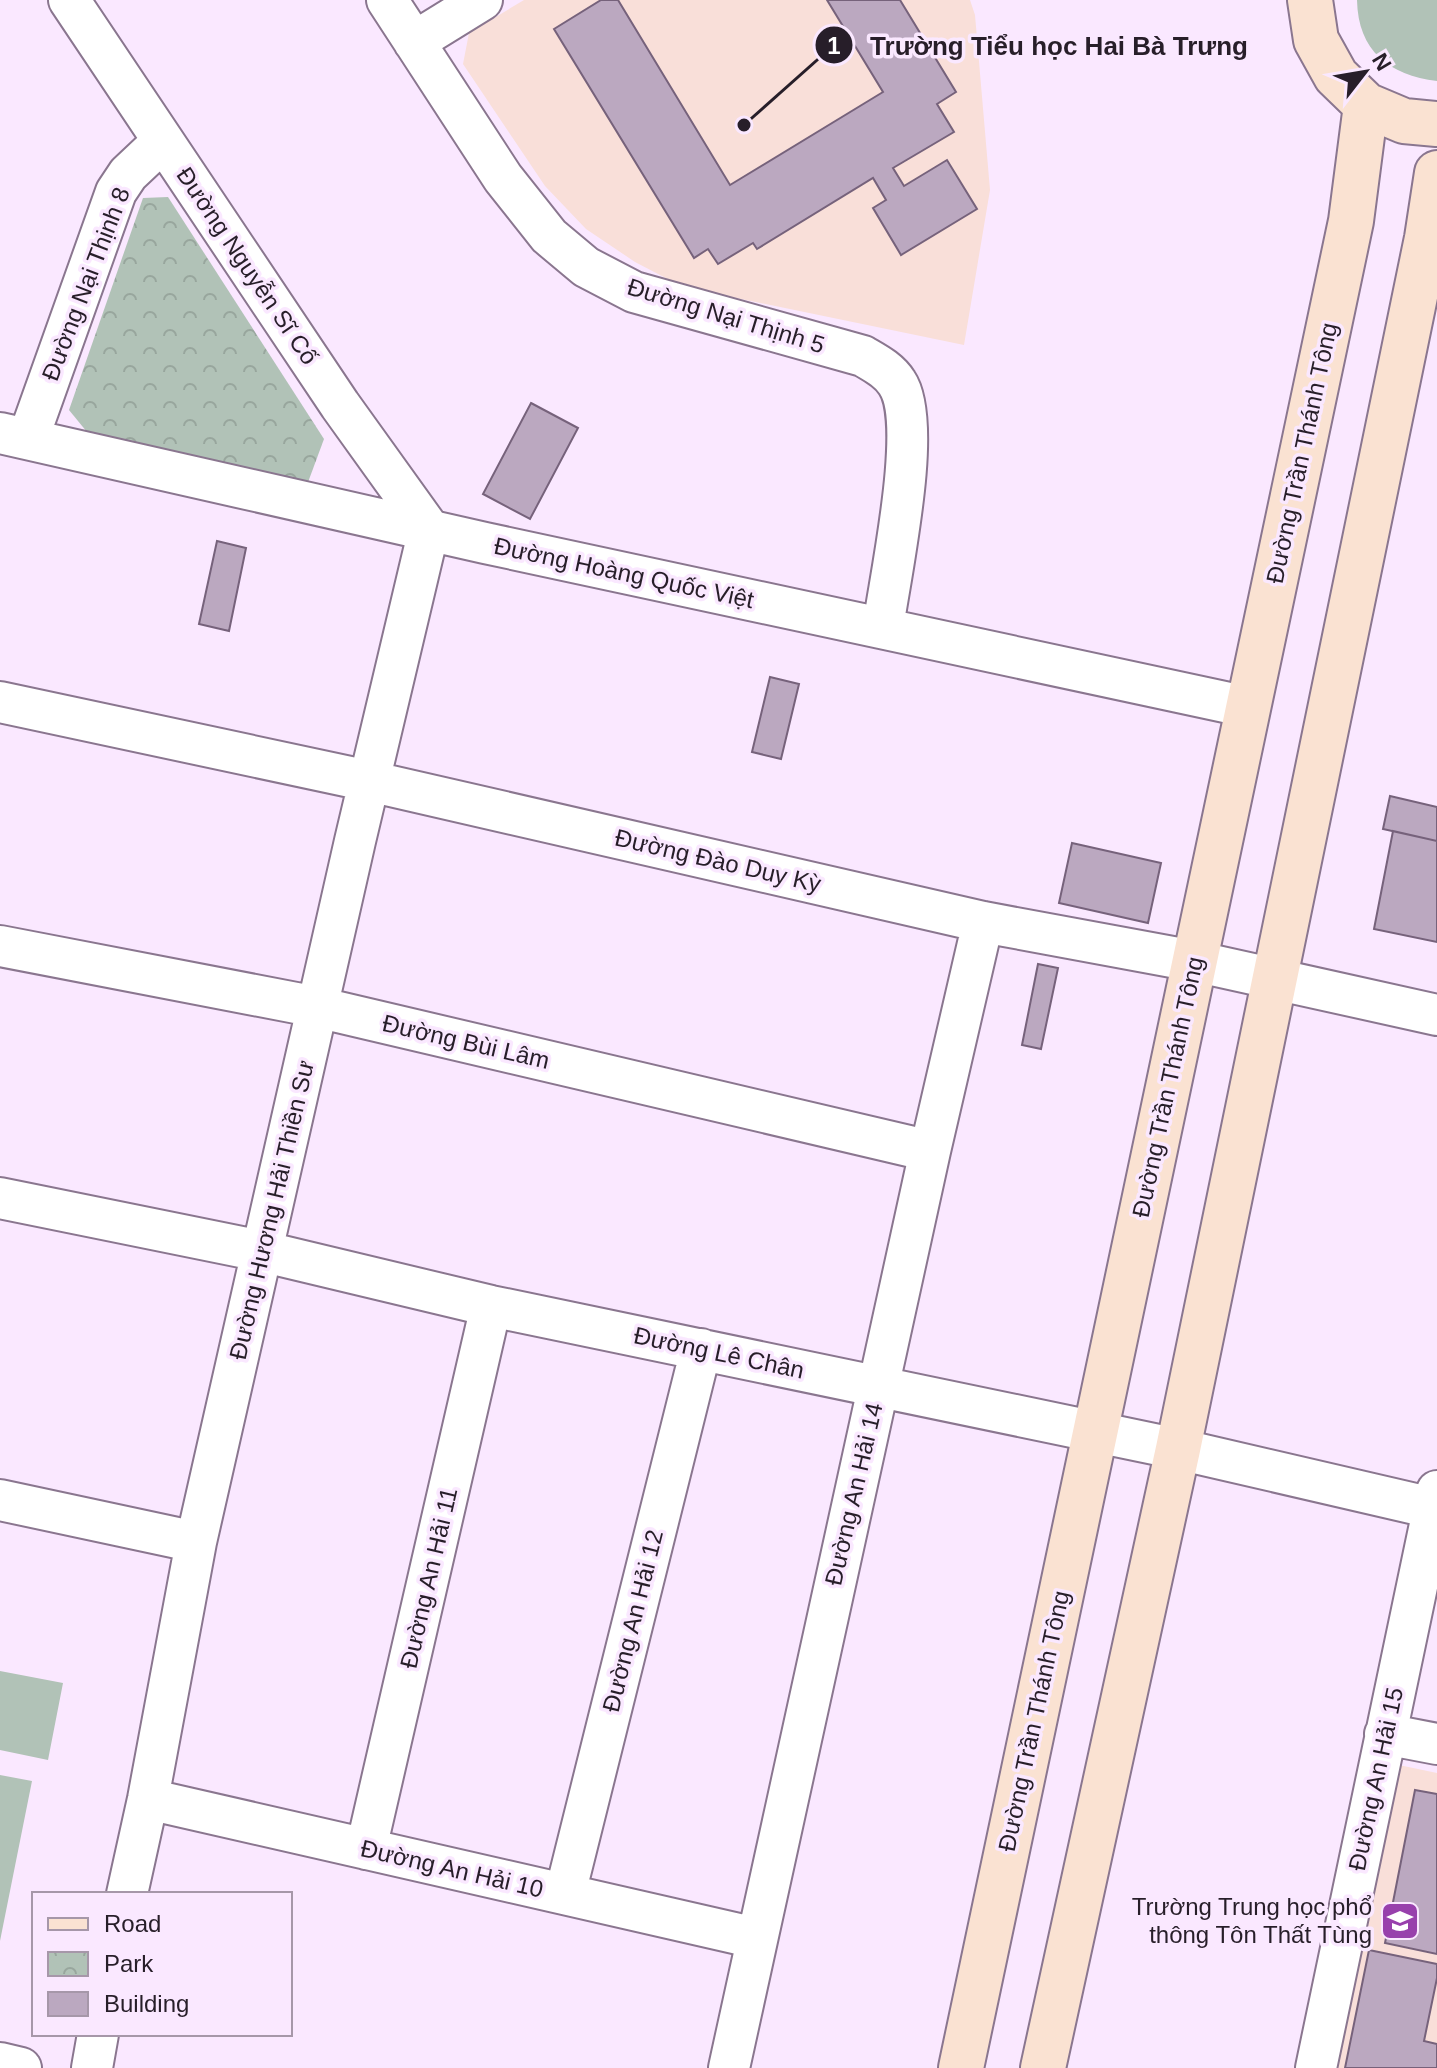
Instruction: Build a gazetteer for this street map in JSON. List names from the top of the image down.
{
  "streets": {
    "main road": ["Đường Trần Thánh Tông"],
    "street": [
      "Đường Nguyễn Sĩ Cố",
      "Đường Nại Thịnh 8",
      "Đường Nại Thịnh 5",
      "Đường Hoàng Quốc Việt",
      "Đường Đào Duy Kỳ",
      "Đường Bùi Lâm",
      "Đường Hương Hải Thiền Sư",
      "Đường Lê Chân",
      "Đường An Hải 14",
      "Đường An Hải 11",
      "Đường An Hải 12",
      "Đường An Hải 15",
      "Đường An Hải 10"
    ]
  },
  "crossings": [
    ["Đường Nguyễn Sĩ Cố", "Đường Nại Thịnh 8"],
    ["Đường Nguyễn Sĩ Cố", "Đường Hoàng Quốc Việt"],
    ["Đường Nguyễn Sĩ Cố", "Đường Hương Hải Thiền Sư"],
    ["Đường Nại Thịnh 8", "Đường Hoàng Quốc Việt"],
    ["Đường Nại Thịnh 5", "Đường Hoàng Quốc Việt"],
    ["Đường Trần Thánh Tông", "Đường Hoàng Quốc Việt"],
    ["Đường Trần Thánh Tông", "Đường Đào Duy Kỳ"],
    ["Đường Trần Thánh Tông", "Đường Lê Chân"],
    ["Đường Hoàng Quốc Việt", "Đường Hương Hải Thiền Sư"],
    ["Đường Đào Duy Kỳ", "Đường Hương Hải Thiền Sư"],
    ["Đường Đào Duy Kỳ", "Đường An Hải 14"],
    ["Đường Bùi Lâm", "Đường Hương Hải Thiền Sư"],
    ["Đường Bùi Lâm", "Đường An Hải 14"],
    ["Đường Hương Hải Thiền Sư", "Đường Lê Chân"],
    ["Đường Hương Hải Thiền Sư", "Đường An Hải 10"],
    ["Đường Lê Chân", "Đường An Hải 14"],
    ["Đường Lê Chân", "Đường An Hải 11"],
    ["Đường Lê Chân", "Đường An Hải 12"],
    ["Đường Lê Chân", "Đường An Hải 15"],
    ["Đường An Hải 14", "Đường An Hải 10"],
    ["Đường An Hải 11", "Đường An Hải 10"],
    ["Đường An Hải 12", "Đường An Hải 10"]
  ],
  "places": {
    "other": ["Trường Tiểu học Hai Bà Trưng"],
    "school or university": ["Trường Trung học phổ thông Tôn Thất Tùng"]
  },
  "legend": ["Road", "Park", "Building"],
  "north": "top right"
}
